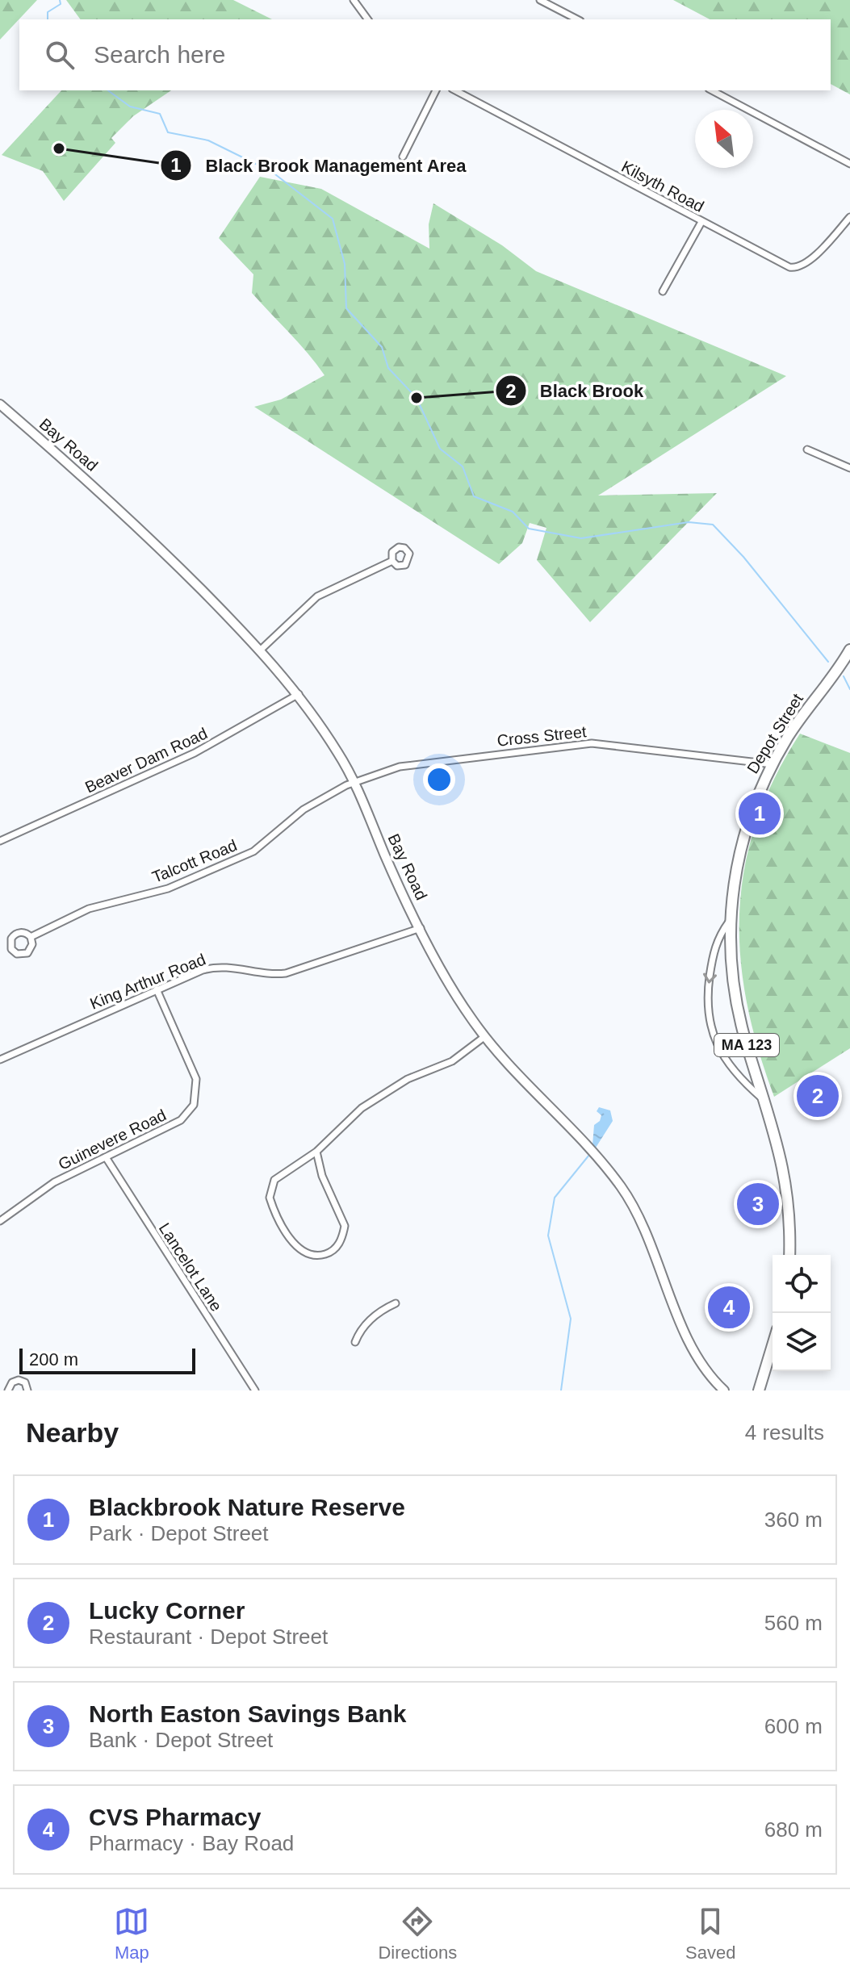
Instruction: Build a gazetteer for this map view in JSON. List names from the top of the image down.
{
  "streets": {
    "highway": ["Depot Street", "MA 123"],
    "main road": ["Bay Road"],
    "street": [
      "Kilsyth Road",
      "Cross Street",
      "Beaver Dam Road",
      "Talcott Road",
      "King Arthur Road",
      "Guinevere Road",
      "Lancelot Lane"
    ]
  },
  "crossings": [
    ["Bay Road", "Cross Street"],
    ["Bay Road", "Beaver Dam Road"],
    ["Bay Road", "Talcott Road"],
    ["Bay Road", "King Arthur Road"],
    ["Depot Street", "Cross Street"],
    ["Cross Street", "Talcott Road"],
    ["King Arthur Road", "Guinevere Road"],
    ["Guinevere Road", "Lancelot Lane"]
  ],
  "places": ["Black Brook Management Area", "Black Brook"],
  "scale_bar": "200 m",
  "north": "top left",
  "page": {
    "search": "Search here",
    "pins": [
      "1",
      "2",
      "3",
      "4"
    ],
    "scale": "200 m",
    "heading": ["Nearby", "4 results"],
    "list": [
      {
        "mark": "1",
        "name": "Blackbrook Nature Reserve",
        "note": "Park · Depot Street",
        "value": "360 m"
      },
      {
        "mark": "2",
        "name": "Lucky Corner",
        "note": "Restaurant · Depot Street",
        "value": "560 m"
      },
      {
        "mark": "3",
        "name": "North Easton Savings Bank",
        "note": "Bank · Depot Street",
        "value": "600 m"
      },
      {
        "mark": "4",
        "name": "CVS Pharmacy",
        "note": "Pharmacy · Bay Road",
        "value": "680 m"
      }
    ],
    "nav": ["Map", "Directions", "Saved"]
  }
}
